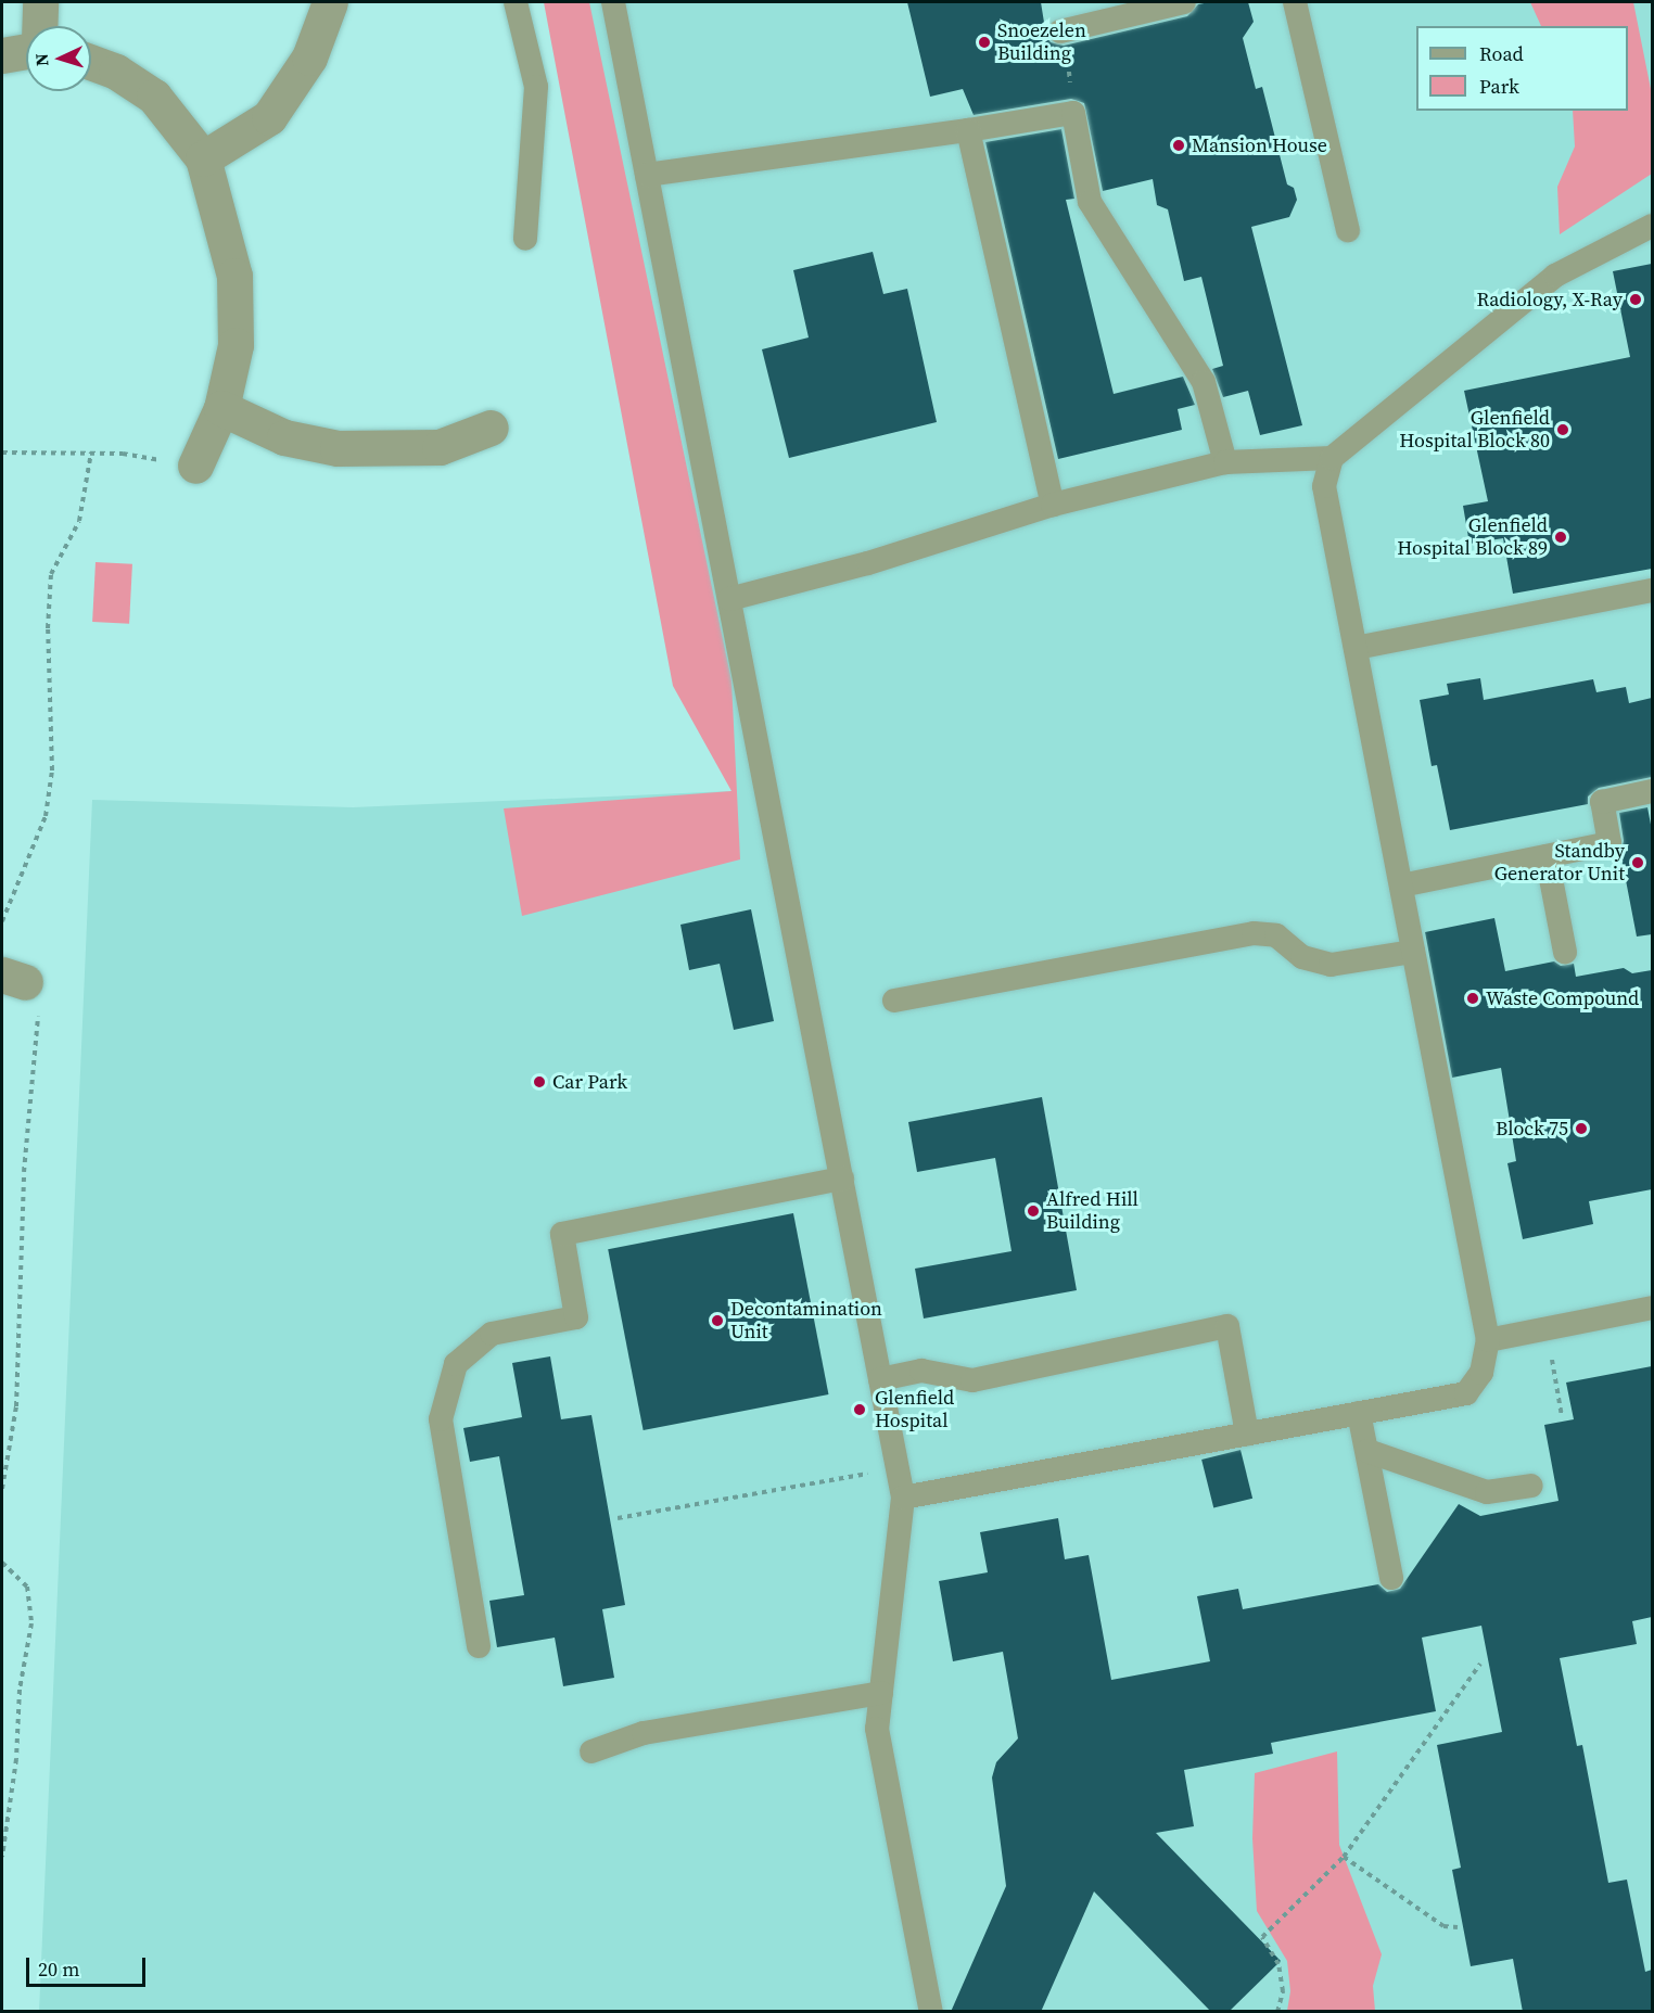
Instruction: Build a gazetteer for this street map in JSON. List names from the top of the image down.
{
  "places": [
    "Snoezelen Building",
    "Mansion House",
    "Radiology, X-Ray",
    "Glenfield Hospital Block 80",
    "Glenfield Hospital Block 89",
    "Standby Generator Unit",
    "Waste Compound",
    "Car Park",
    "Block 75",
    "Alfred Hill Building",
    "Decontamination Unit",
    "Glenfield Hospital"
  ],
  "legend": ["Road", "Park"],
  "scale_bar": "20 m",
  "north": "left"
}
